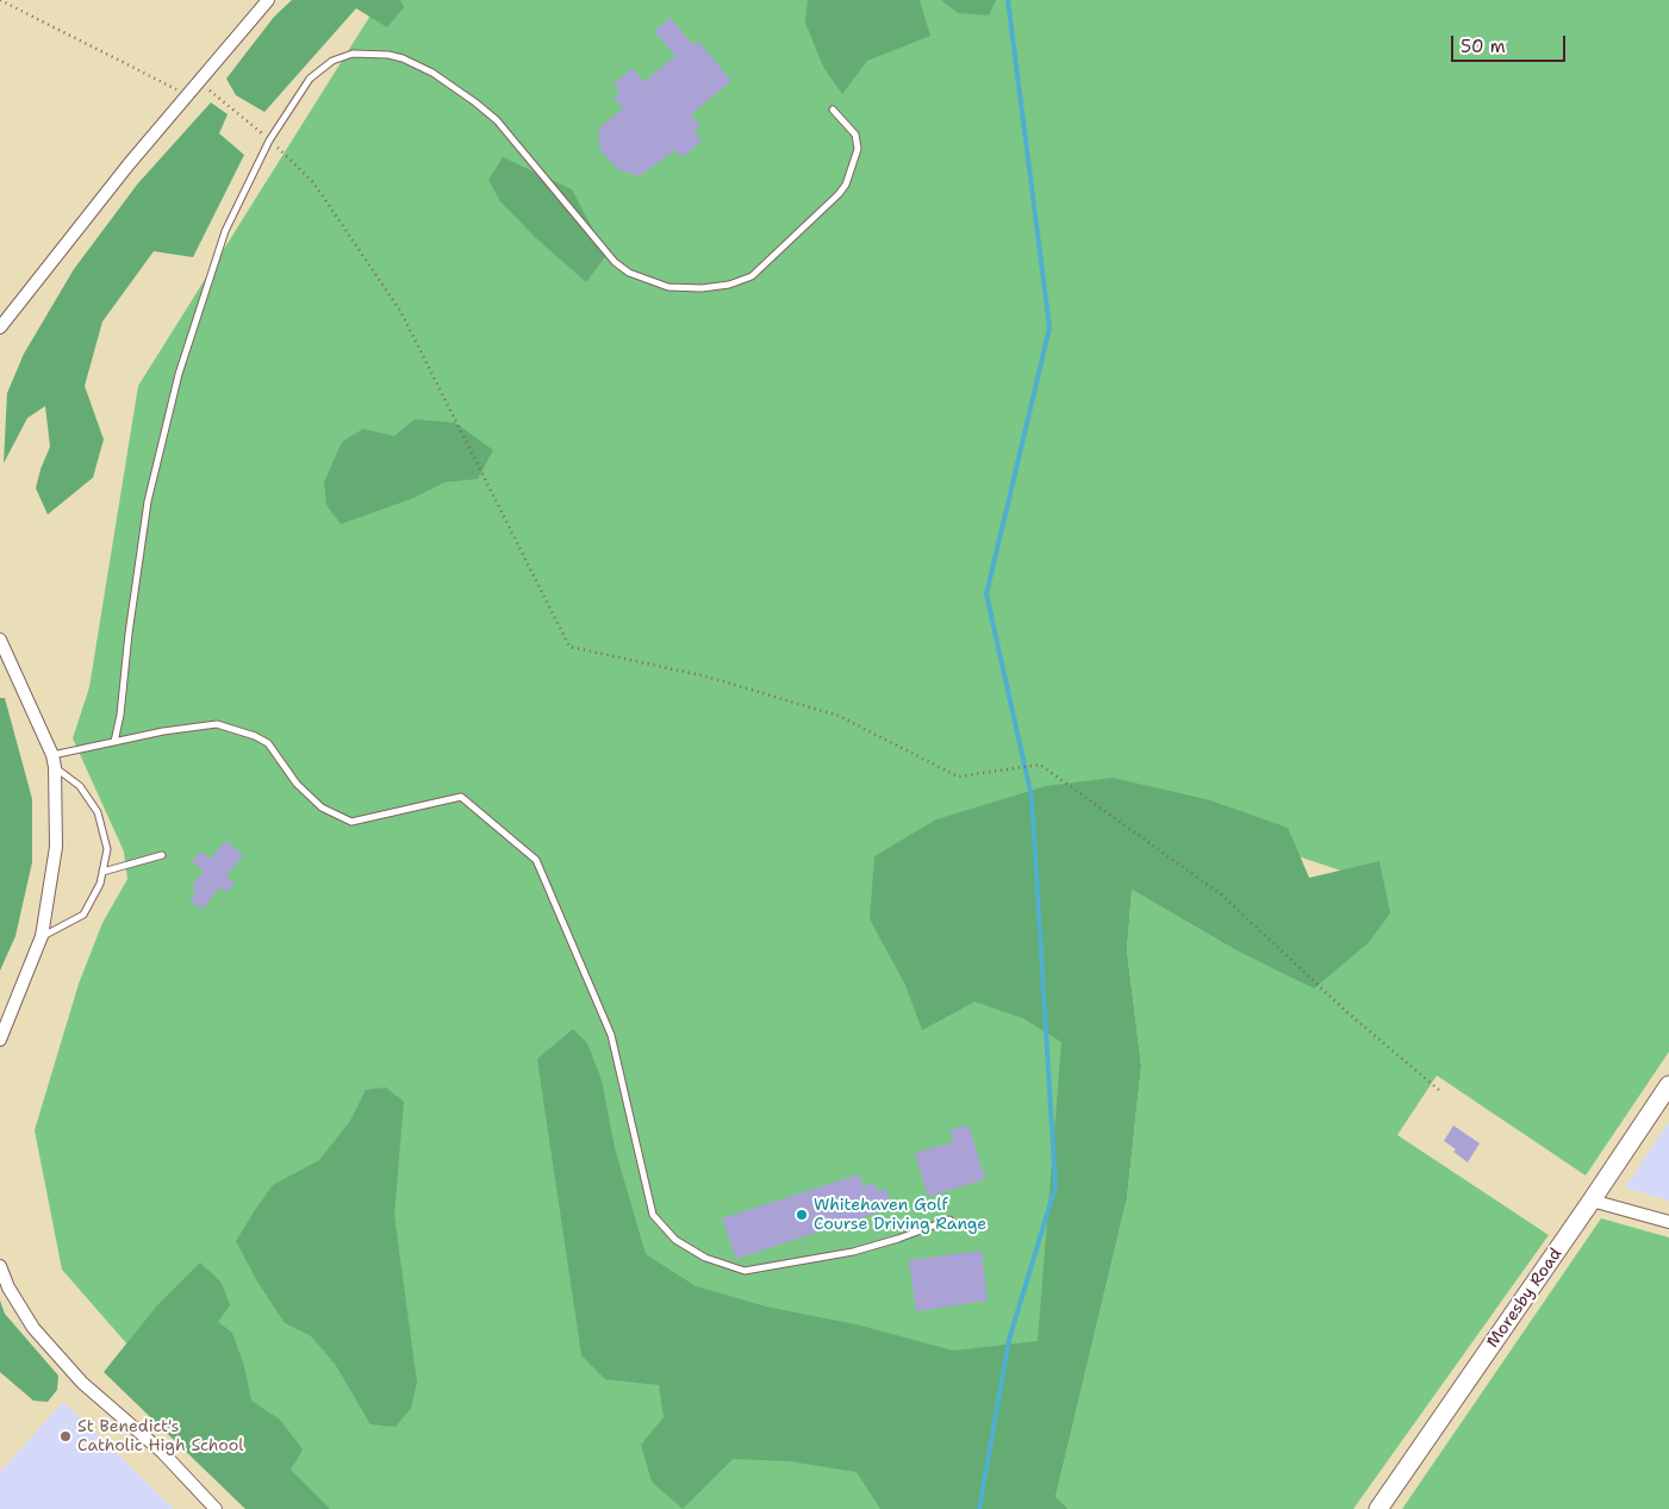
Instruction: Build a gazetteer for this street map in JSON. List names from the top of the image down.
{
  "streets": {
    "street": ["Moresby Road"]
  },
  "places": ["Whitehaven Golf Course Driving Range", "St Benedict's Catholic High School"],
  "scale_bar": "50 m"
}
